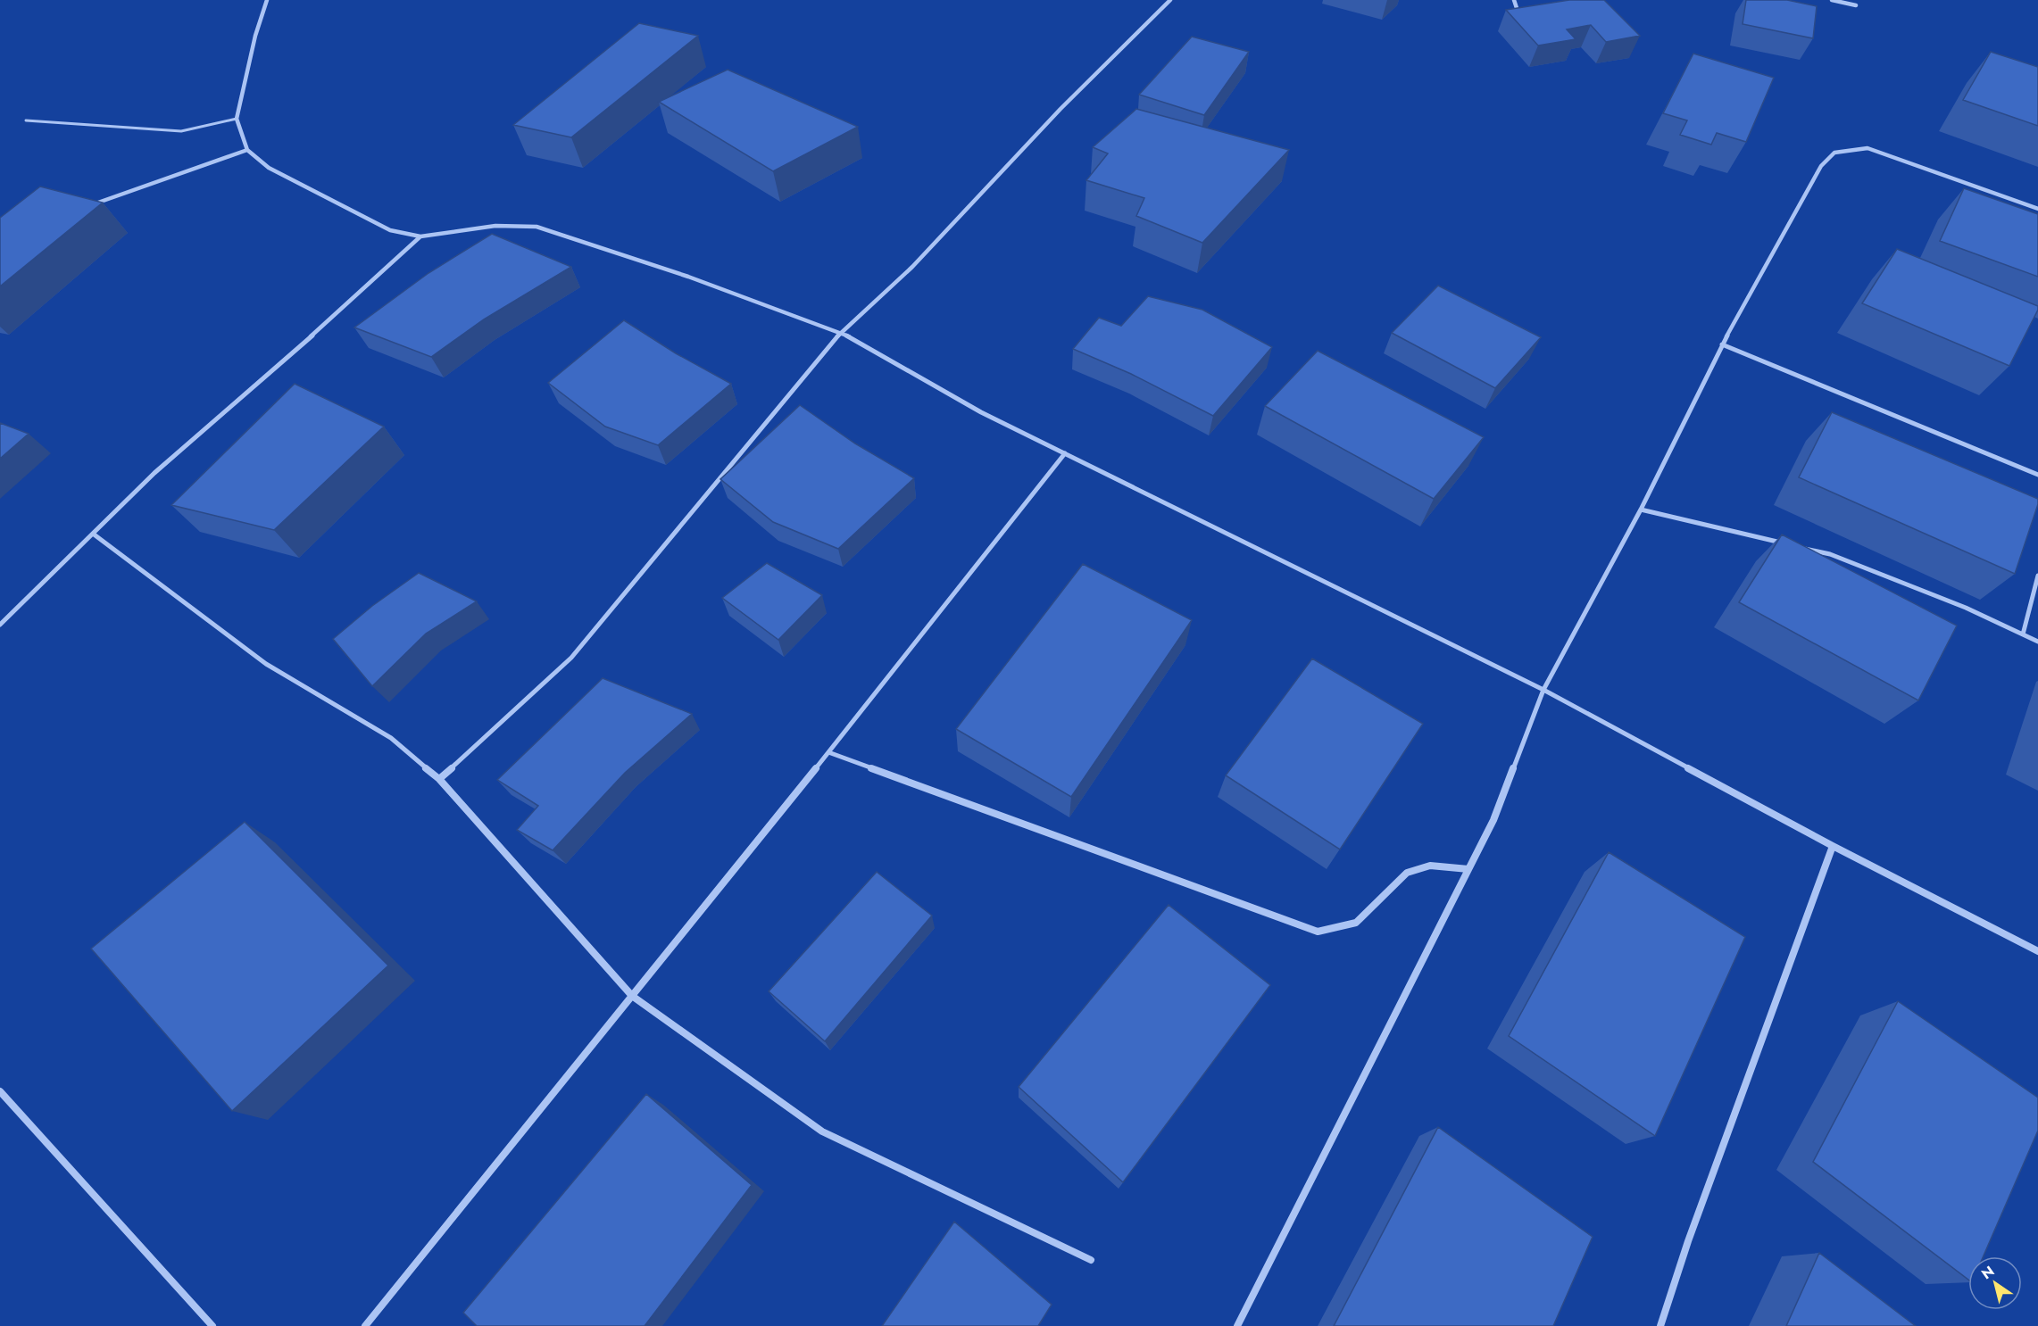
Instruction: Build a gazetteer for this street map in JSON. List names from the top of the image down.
{
  "north": "top left"
}
